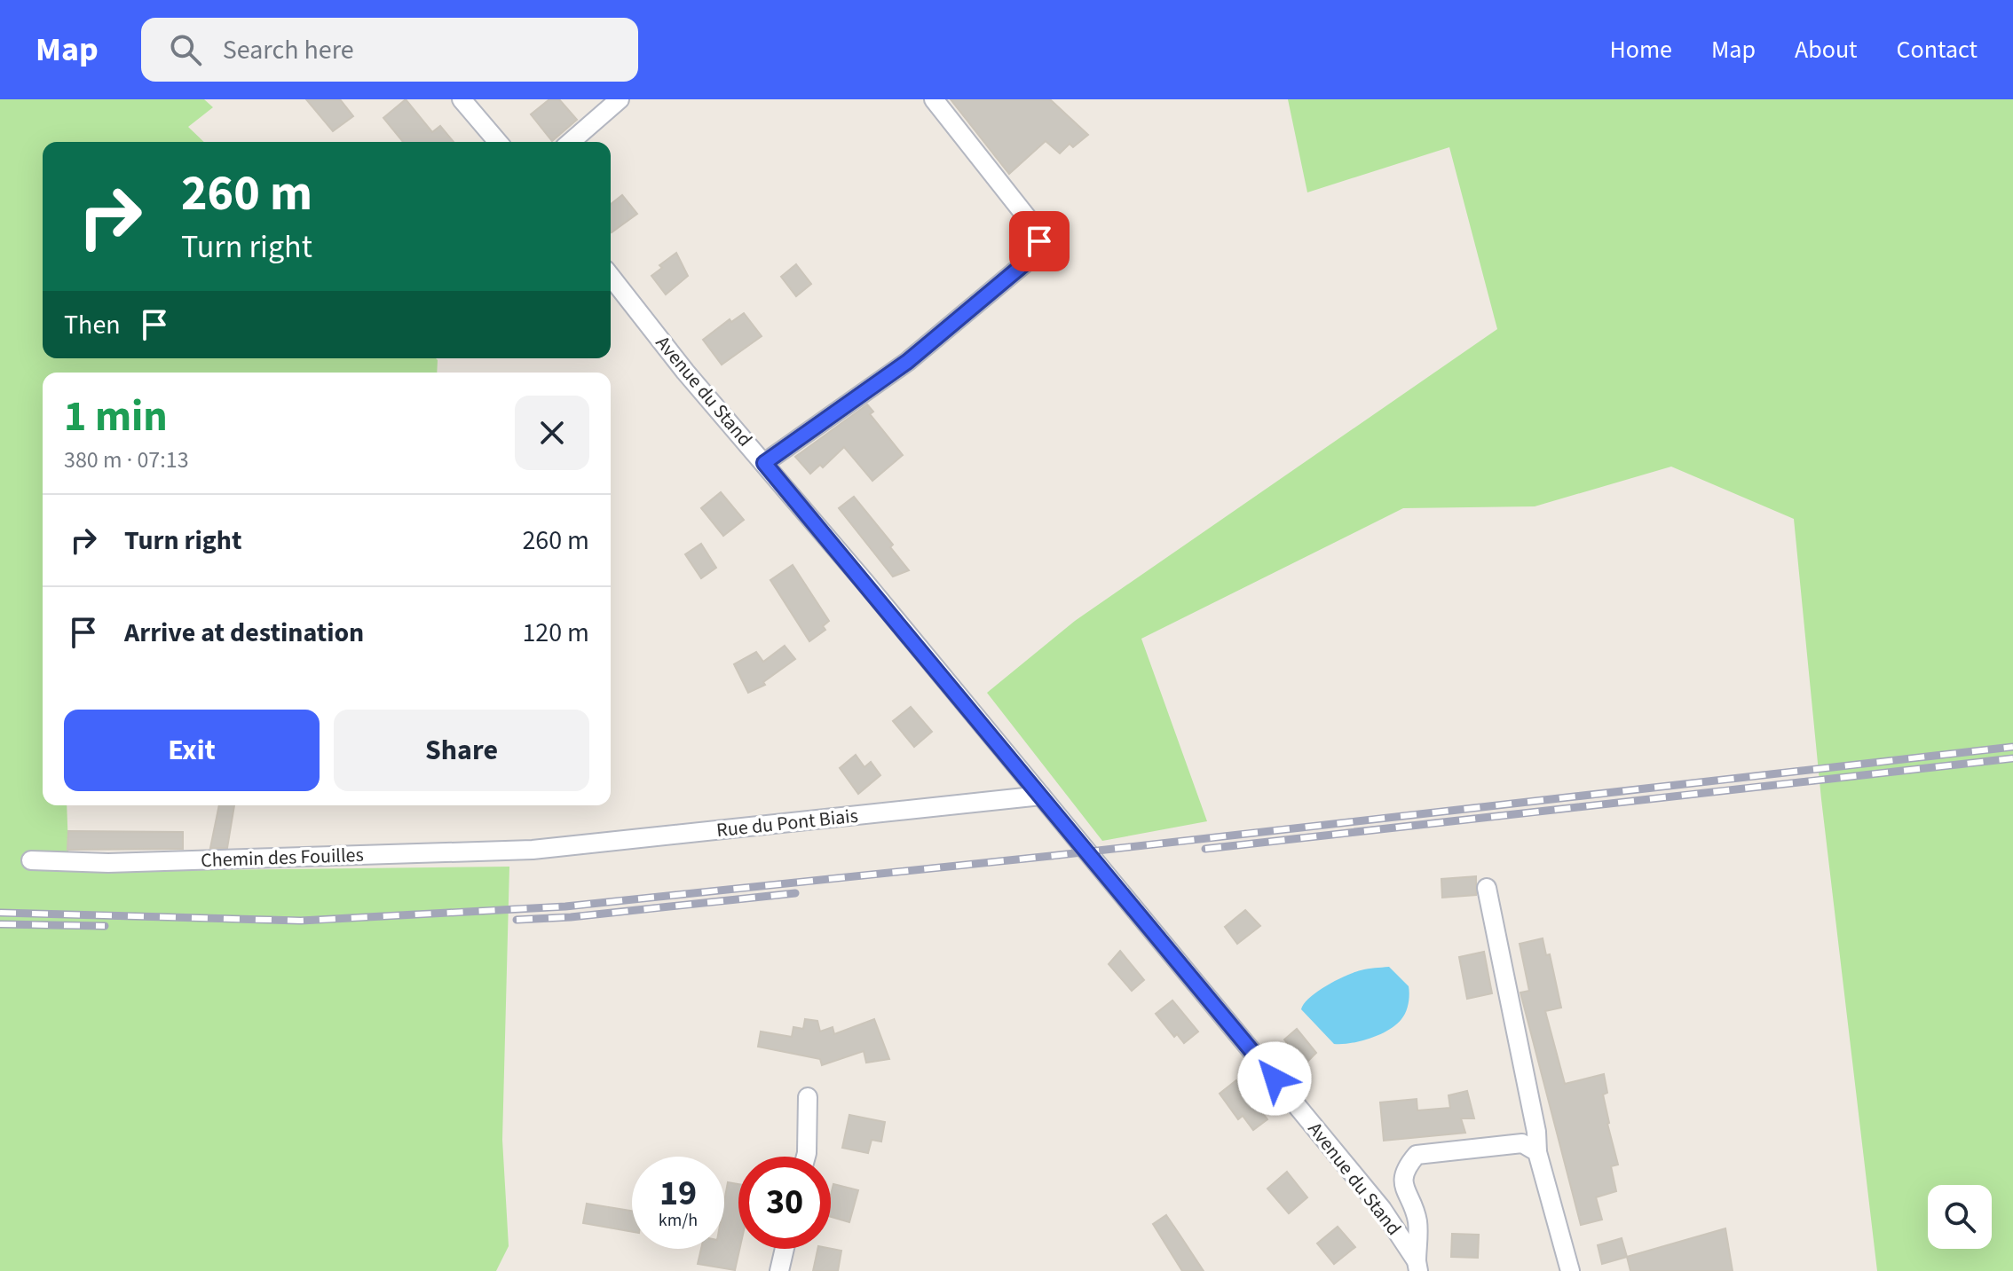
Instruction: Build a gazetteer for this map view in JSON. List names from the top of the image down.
{
  "streets": {
    "street": ["Avenue du Stand", "Rue du Pont Biais", "Chemin des Fouilles"]
  },
  "crossings": [
    ["Avenue du Stand", "Rue du Pont Biais"],
    ["Rue du Pont Biais", "Chemin des Fouilles"]
  ],
  "page": {
    "header": "Map",
    "search": "Search here",
    "nav": [
      "Home",
      "Map",
      "About",
      "Contact"
    ],
    "turn": ["260 m", "Turn right"],
    "then": "Then",
    "heading": ["1 min", "380 m · 07:13"],
    "list": [
      {
        "name": "Turn right",
        "value": "260 m"
      },
      {
        "name": "Arrive at destination",
        "value": "120 m"
      }
    ],
    "buttons": ["Exit", "Share"],
    "speed": "19 km/h",
    "limit": "30"
  }
}
